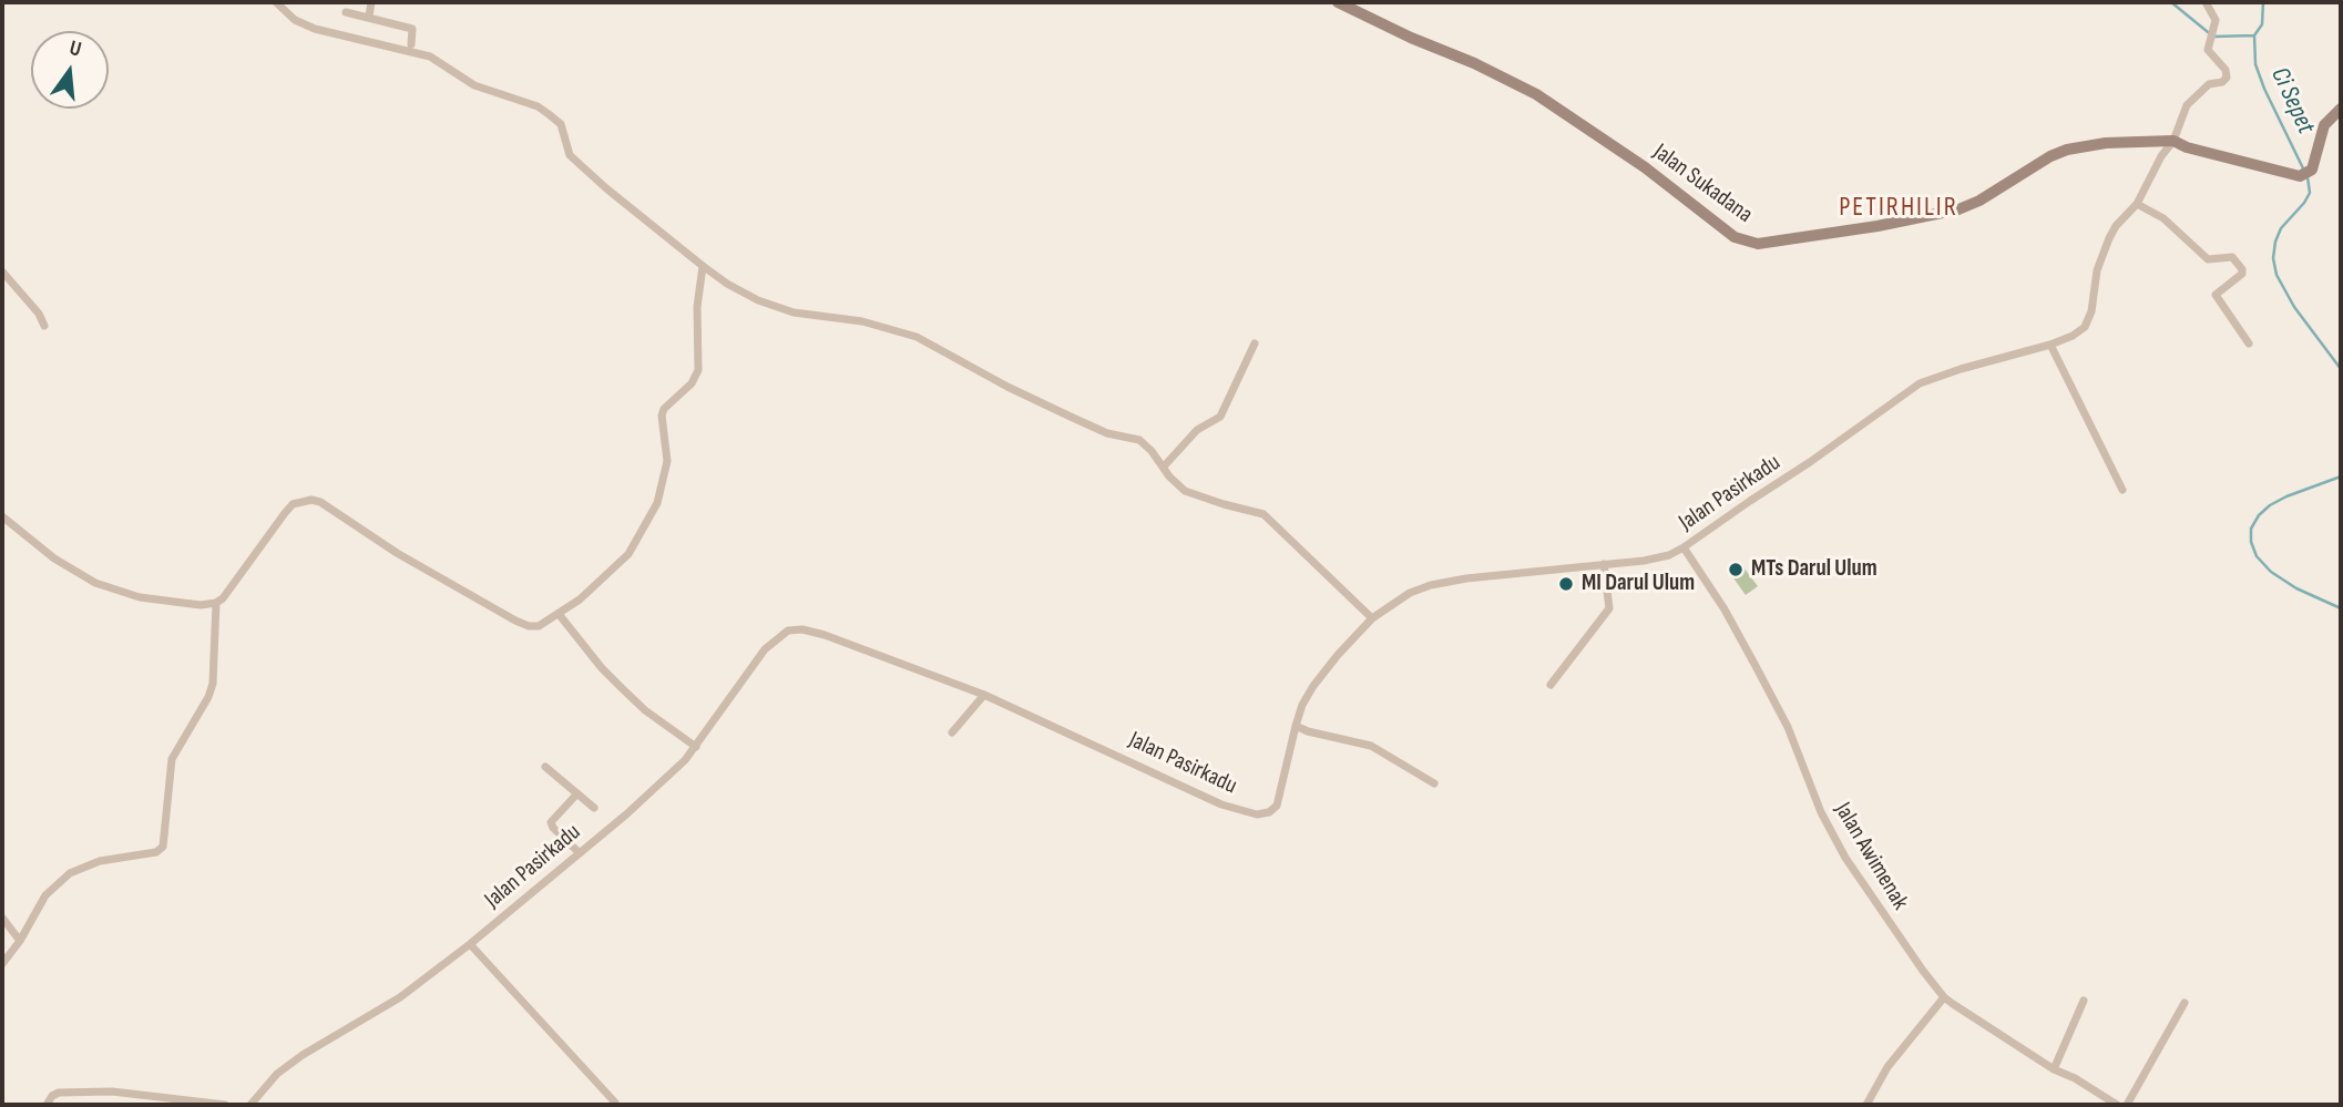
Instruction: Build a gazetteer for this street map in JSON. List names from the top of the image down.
{
  "streets": {
    "main road": ["Jalan Sukadana"],
    "street": ["Jalan Pasirkadu", "Jalan Awimenak"]
  },
  "crossings": [
    ["Jalan Sukadana", "Jalan Pasirkadu"],
    ["Jalan Pasirkadu", "Jalan Awimenak"]
  ],
  "districts": ["PETIRHILIR"],
  "water": ["Ci Sepet"],
  "places": ["MTs Darul Ulum", "MI Darul Ulum"],
  "north": "top"
}
